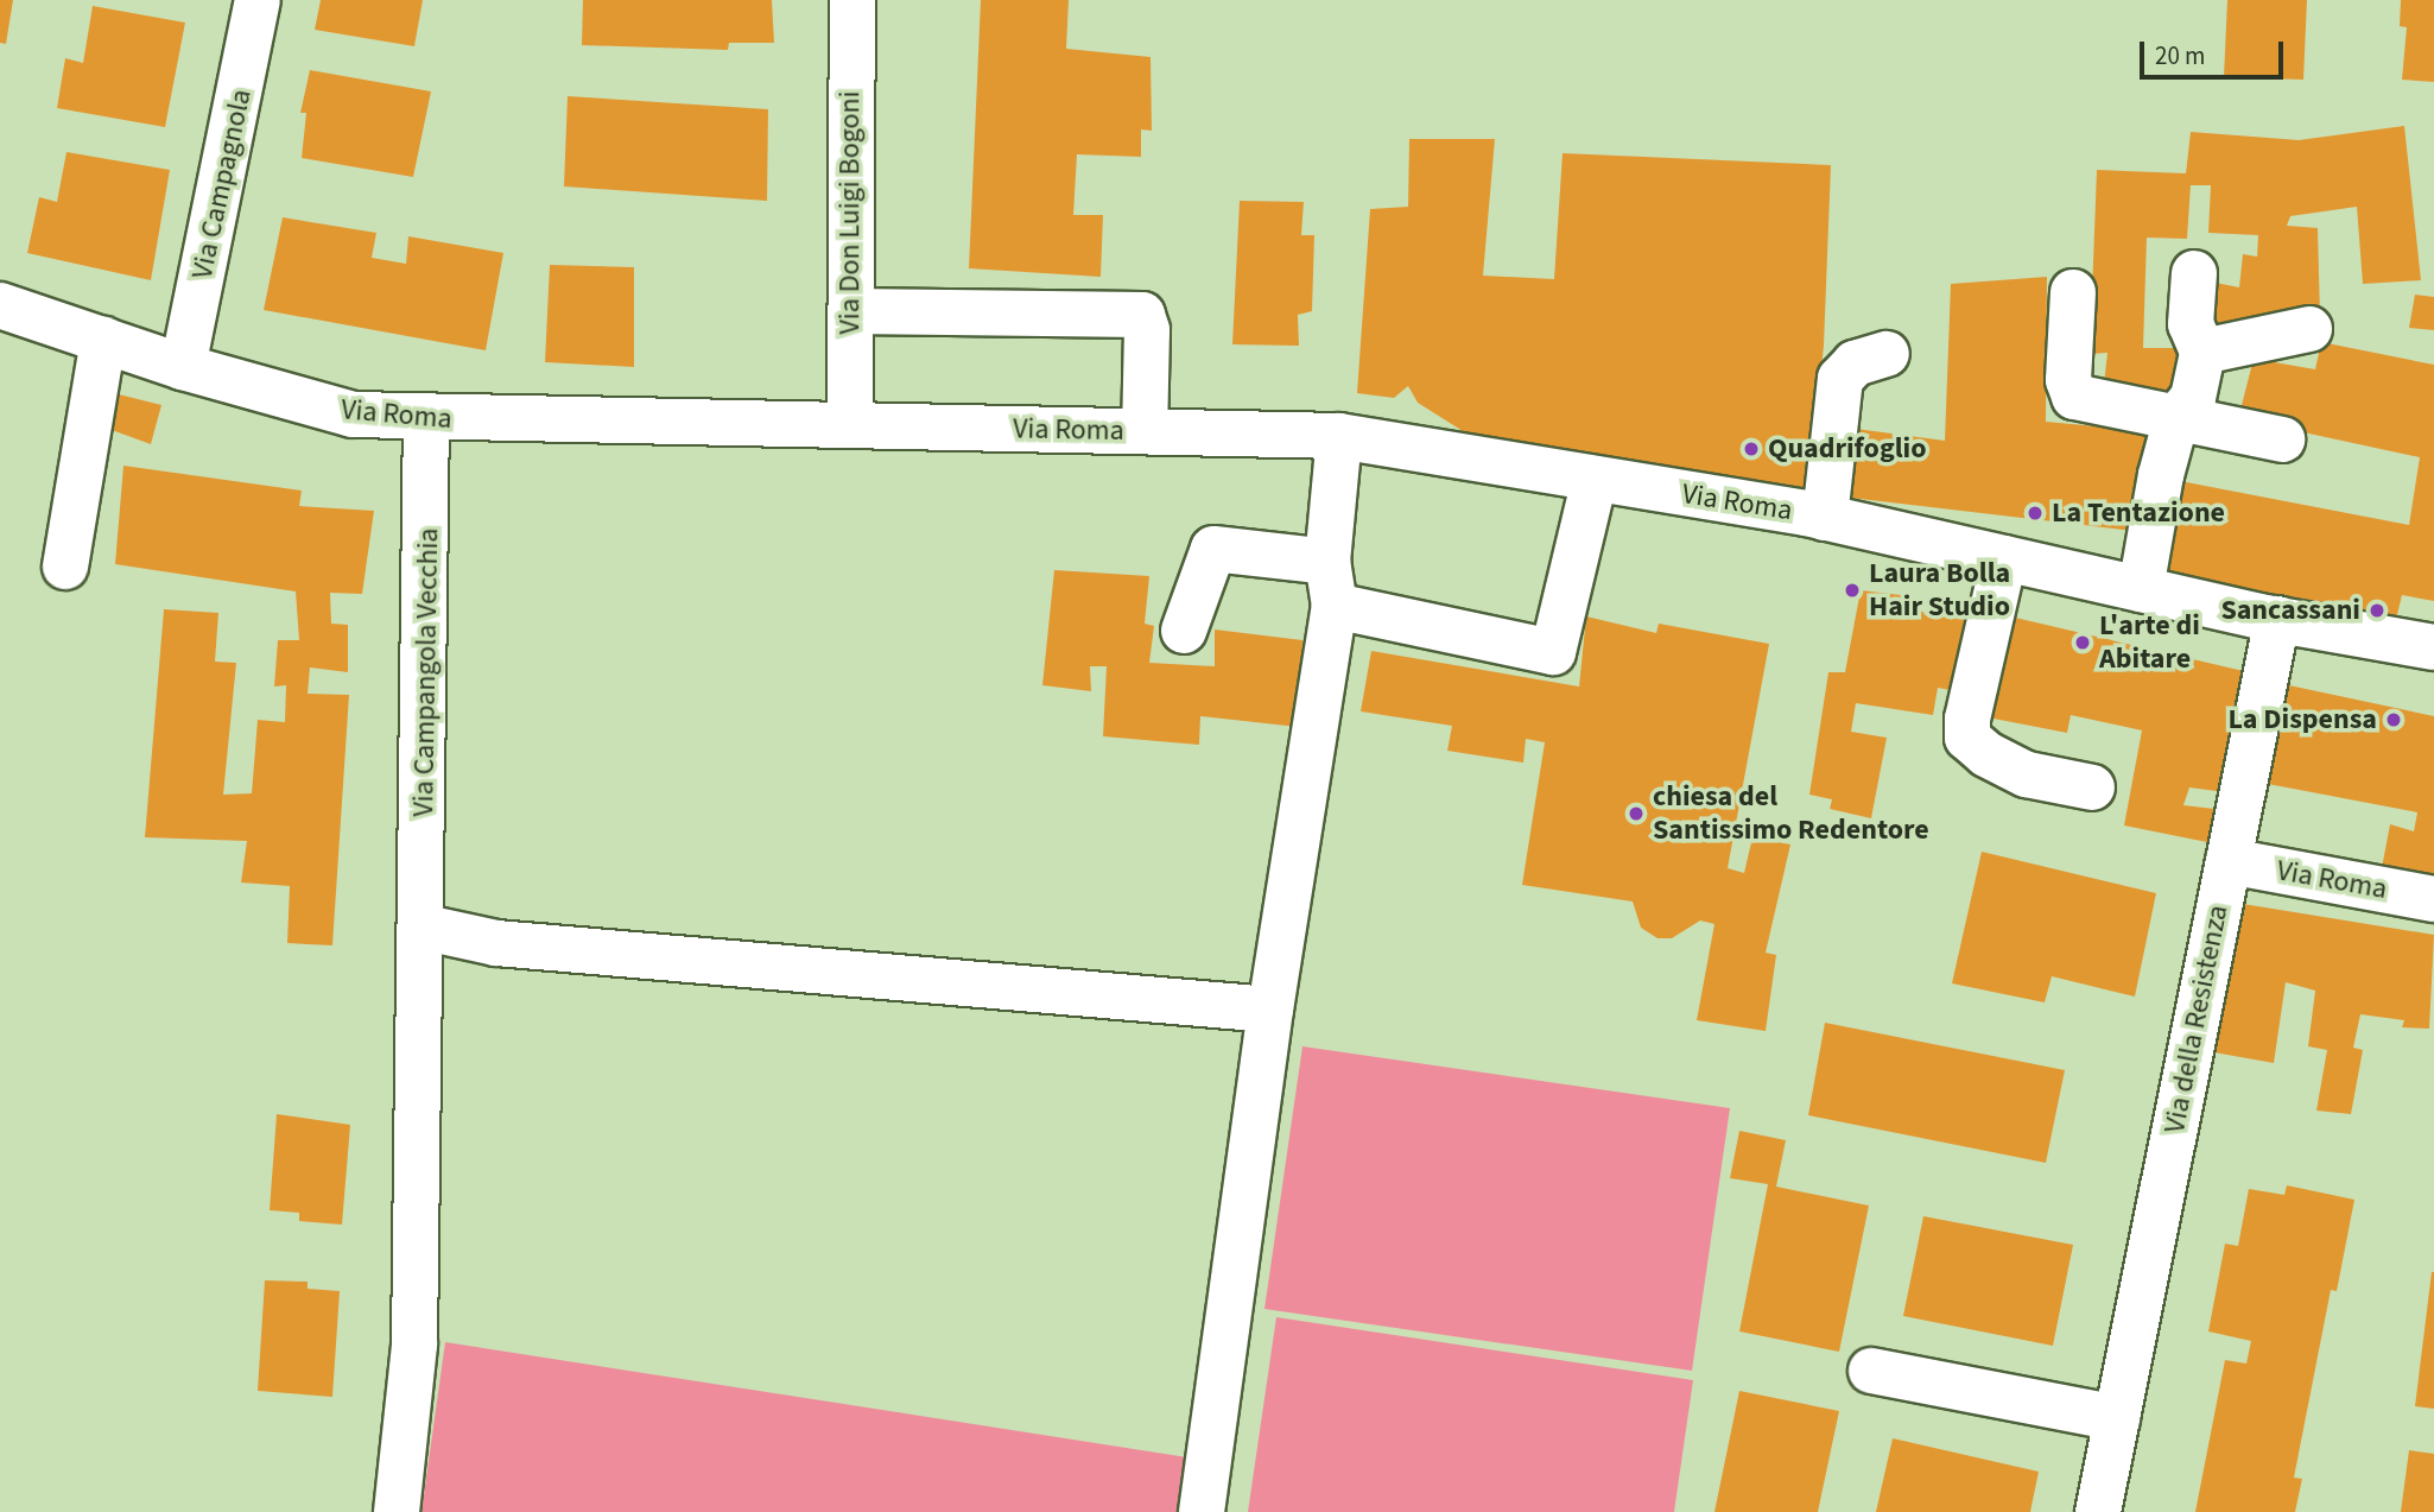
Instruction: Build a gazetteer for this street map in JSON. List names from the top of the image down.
{
  "streets": {
    "street": [
      "Via Campagnola",
      "Via Don Luigi Bogoni",
      "Via Roma",
      "Via Campangola Vecchia",
      "Via della Resistenza"
    ]
  },
  "crossings": [
    ["Via Campagnola", "Via Roma"],
    ["Via Don Luigi Bogoni", "Via Roma"],
    ["Via Roma", "Via Campangola Vecchia"],
    ["Via Roma", "Via della Resistenza"]
  ],
  "places": [
    "Quadrifoglio",
    "La Tentazione",
    "Laura Bolla Hair Studio",
    "Sancassani",
    "L'arte di Abitare",
    "La Dispensa",
    "chiesa del Santissimo Redentore"
  ],
  "scale_bar": "20 m"
}
